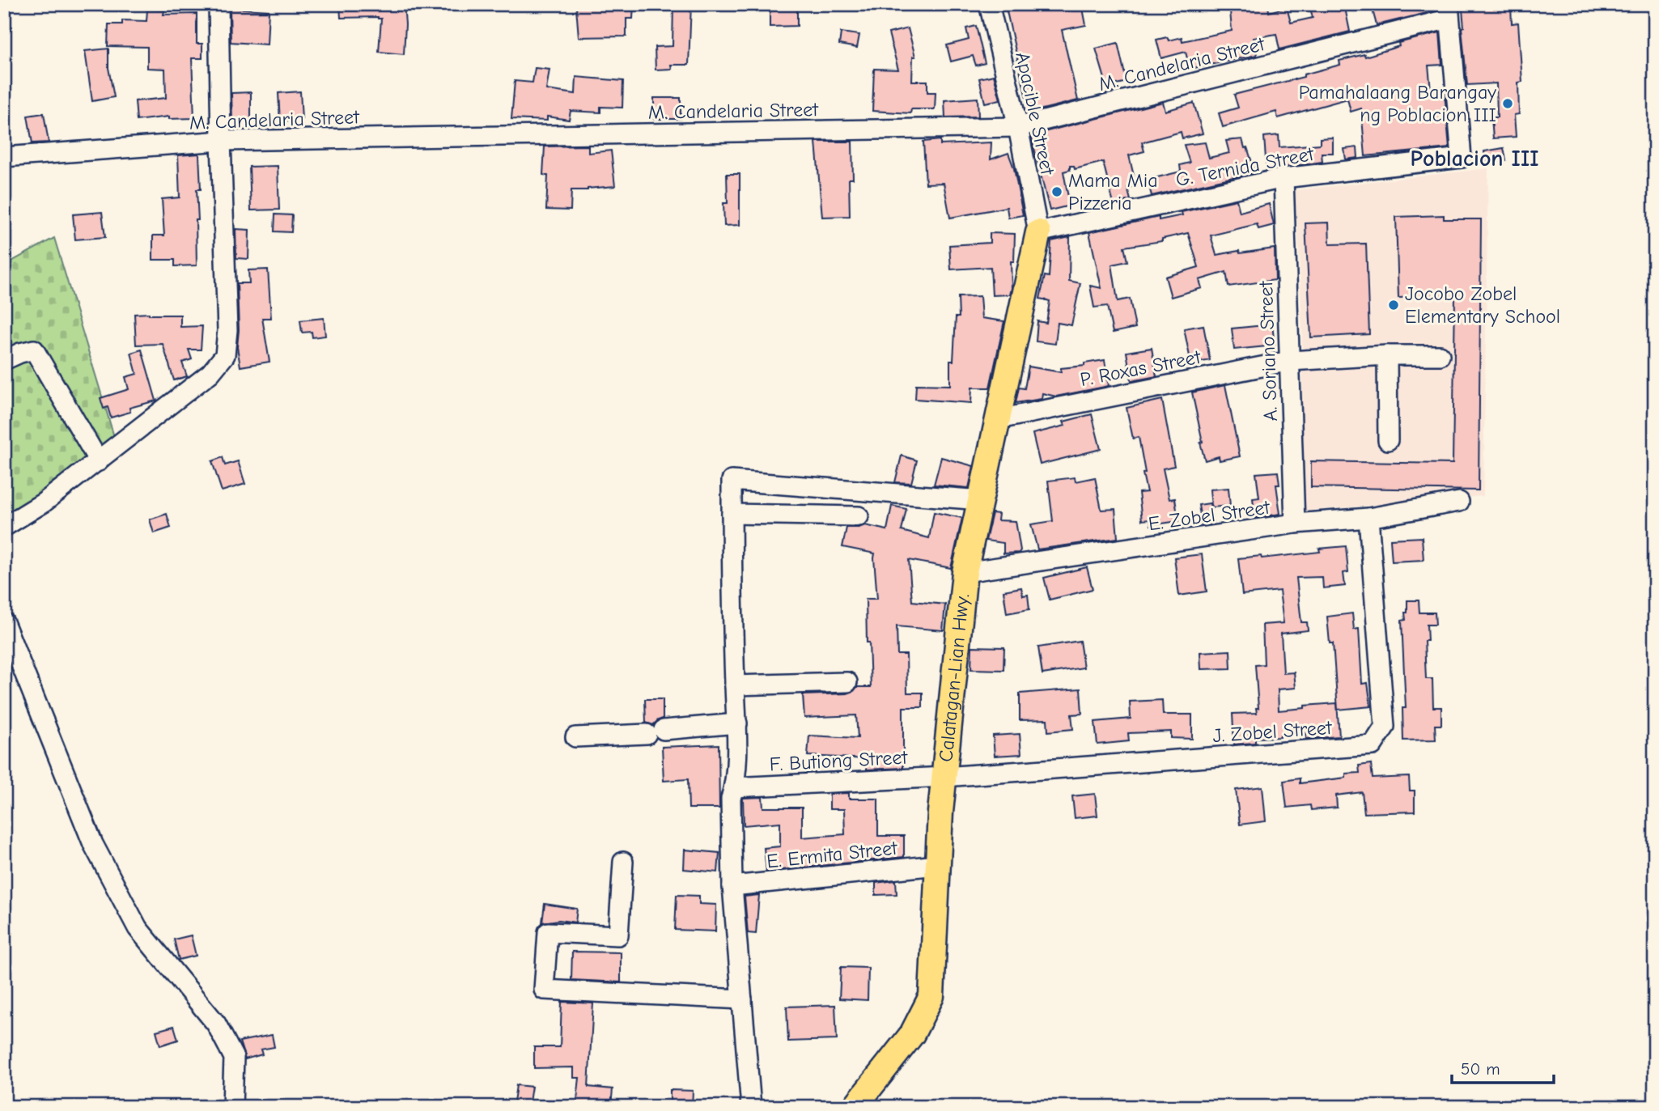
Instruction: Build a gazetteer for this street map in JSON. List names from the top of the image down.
{
  "streets": {
    "main road": ["Calatagan-Lian Hwy."],
    "street": [
      "M. Candelaria Street",
      "Apacible Street",
      "G. Ternida Street",
      "A. Soriano Street",
      "P. Roxas Street",
      "E. Zobel Street",
      "J. Zobel Street",
      "F. Butiong Street",
      "E. Ermita Street"
    ]
  },
  "crossings": [
    ["M. Candelaria Street", "Apacible Street"],
    ["M. Candelaria Street", "G. Ternida Street"],
    ["Apacible Street", "G. Ternida Street"],
    ["Apacible Street", "Calatagan-Lian Hwy."],
    ["G. Ternida Street", "A. Soriano Street"],
    ["G. Ternida Street", "Calatagan-Lian Hwy."],
    ["A. Soriano Street", "P. Roxas Street"],
    ["A. Soriano Street", "E. Zobel Street"],
    ["P. Roxas Street", "Calatagan-Lian Hwy."],
    ["E. Zobel Street", "Calatagan-Lian Hwy."],
    ["E. Zobel Street", "J. Zobel Street"],
    ["Calatagan-Lian Hwy.", "J. Zobel Street"],
    ["Calatagan-Lian Hwy.", "F. Butiong Street"],
    ["Calatagan-Lian Hwy.", "E. Ermita Street"],
    ["J. Zobel Street", "F. Butiong Street"]
  ],
  "districts": ["Poblacion III"],
  "places": ["Pamahalaang Barangay ng Poblacion III", "Mama Mia Pizzeria", "Jocobo Zobel Elementary School"],
  "scale_bar": "50 m"
}
